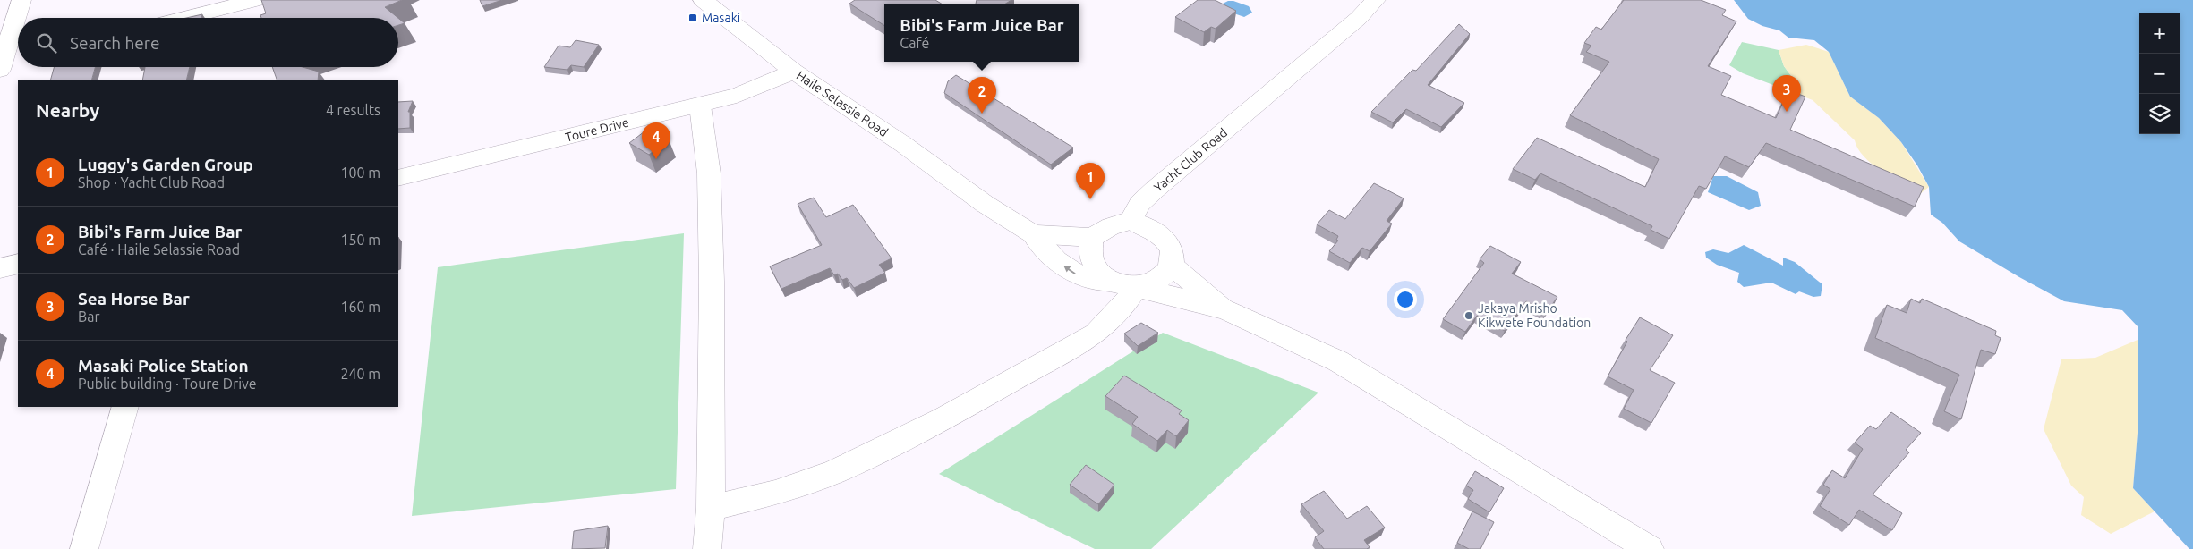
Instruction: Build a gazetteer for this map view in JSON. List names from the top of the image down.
{
  "streets": {
    "street": ["Haile Selassie Road", "Toure Drive", "Yacht Club Road"]
  },
  "crossings": [
    ["Haile Selassie Road", "Toure Drive"]
  ],
  "places": {
    "transit": ["Masaki"],
    "other": ["Jakaya Mrisho Kikwete Foundation"]
  },
  "page": {
    "popup": ["Bibi's Farm Juice Bar", "Café"],
    "map_buttons": ["+", "−"],
    "search": "Search here",
    "pins": [
      "3",
      "2",
      "4",
      "1"
    ],
    "heading": ["Nearby", "4 results"],
    "list": [
      {
        "mark": "1",
        "name": "Luggy's Garden Group",
        "note": "Shop · Yacht Club Road",
        "value": "100 m"
      },
      {
        "mark": "2",
        "name": "Bibi's Farm Juice Bar",
        "note": "Café · Haile Selassie Road",
        "value": "150 m"
      },
      {
        "mark": "3",
        "name": "Sea Horse Bar",
        "note": "Bar",
        "value": "160 m"
      },
      {
        "mark": "4",
        "name": "Masaki Police Station",
        "note": "Public building · Toure Drive",
        "value": "240 m"
      }
    ]
  }
}
